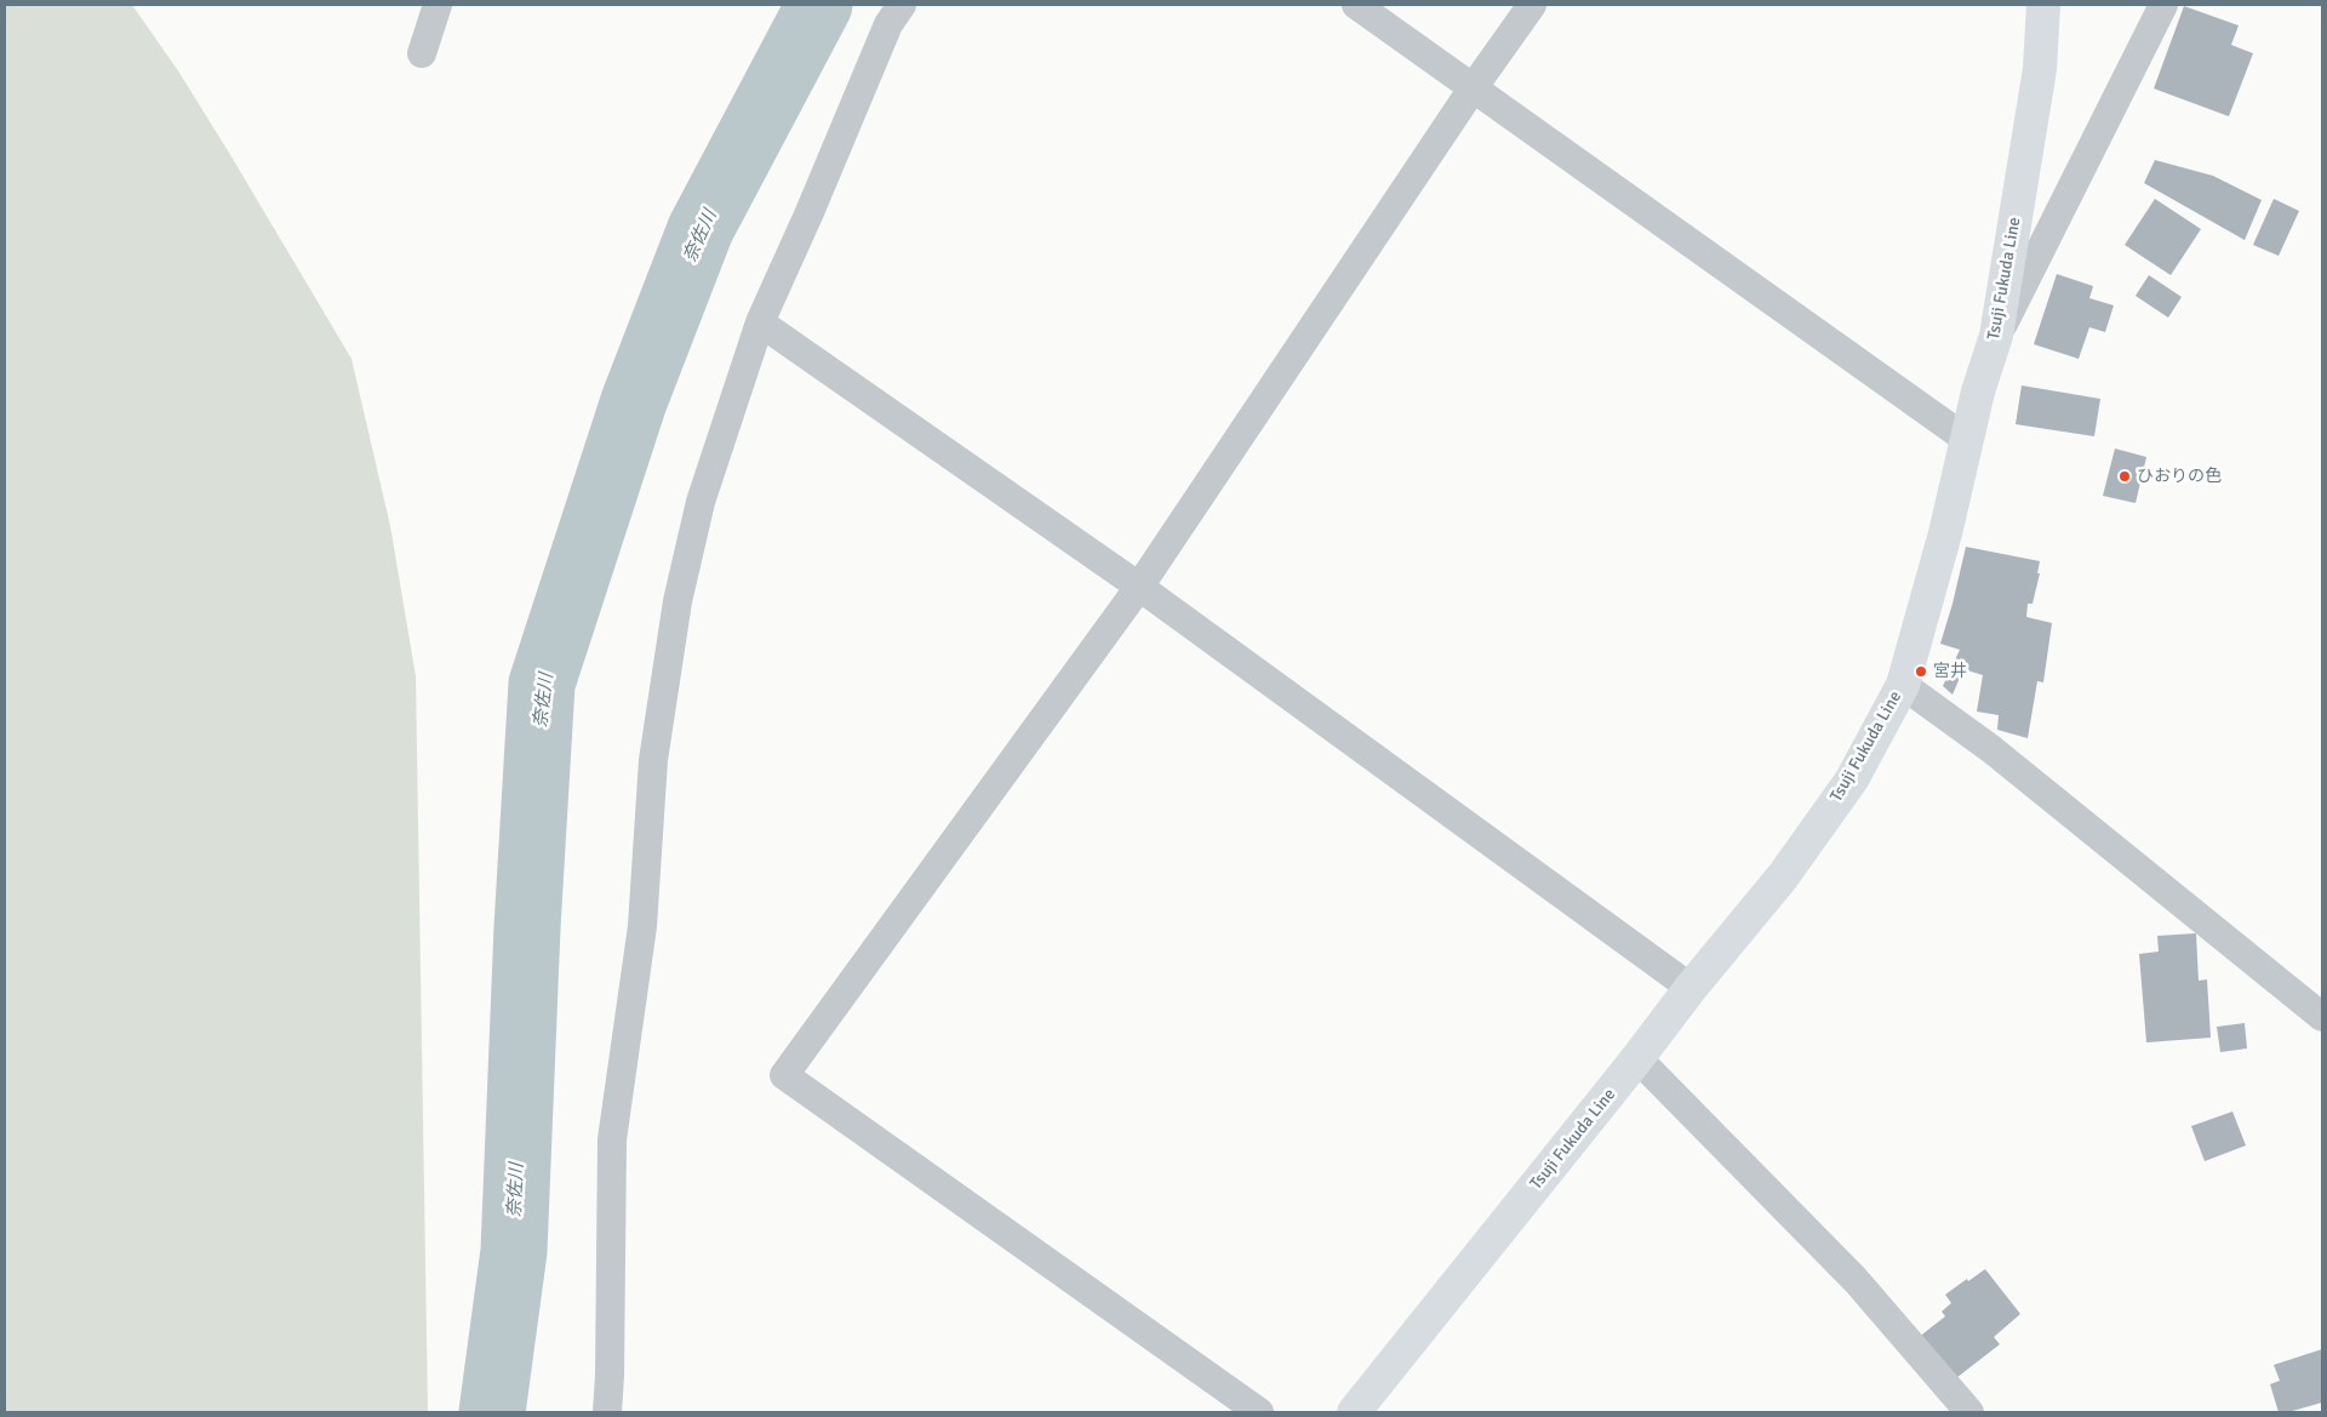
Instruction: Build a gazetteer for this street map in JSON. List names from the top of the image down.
{
  "streets": {
    "main road": ["Tsuji Fukuda Line"]
  },
  "water": ["奈佐川"],
  "places": ["ひおりの色", "宮井"]
}
